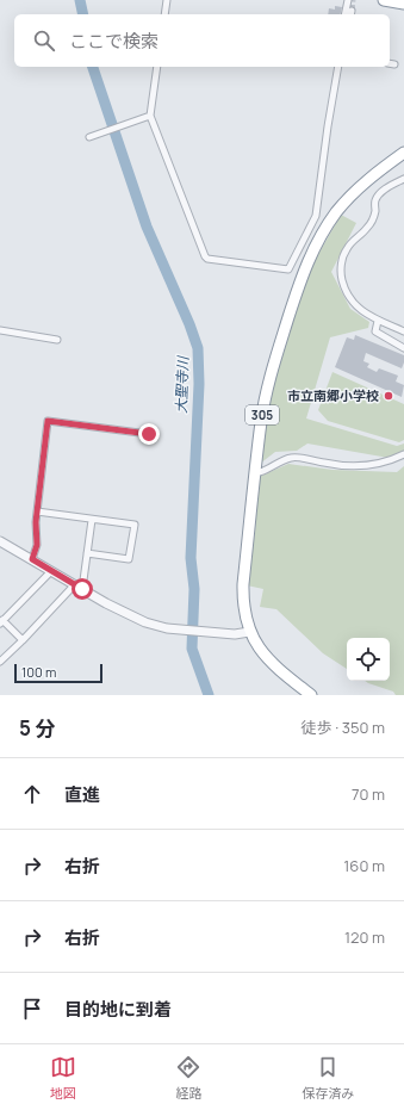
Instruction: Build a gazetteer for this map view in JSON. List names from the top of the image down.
{
  "streets": {
    "highway": ["305"]
  },
  "water": ["大聖寺川"],
  "places": ["市立南郷小学校"],
  "scale_bar": "100 m",
  "page": {
    "search": "ここで検索",
    "scale": "100 m",
    "heading": ["5 分", "徒歩 · 350 m"],
    "list": [
      ["直進", "70 m"],
      ["右折", "160 m"],
      ["右折", "120 m"],
      "目的地に到着"
    ],
    "nav": ["地図", "経路", "保存済み"]
  }
}
